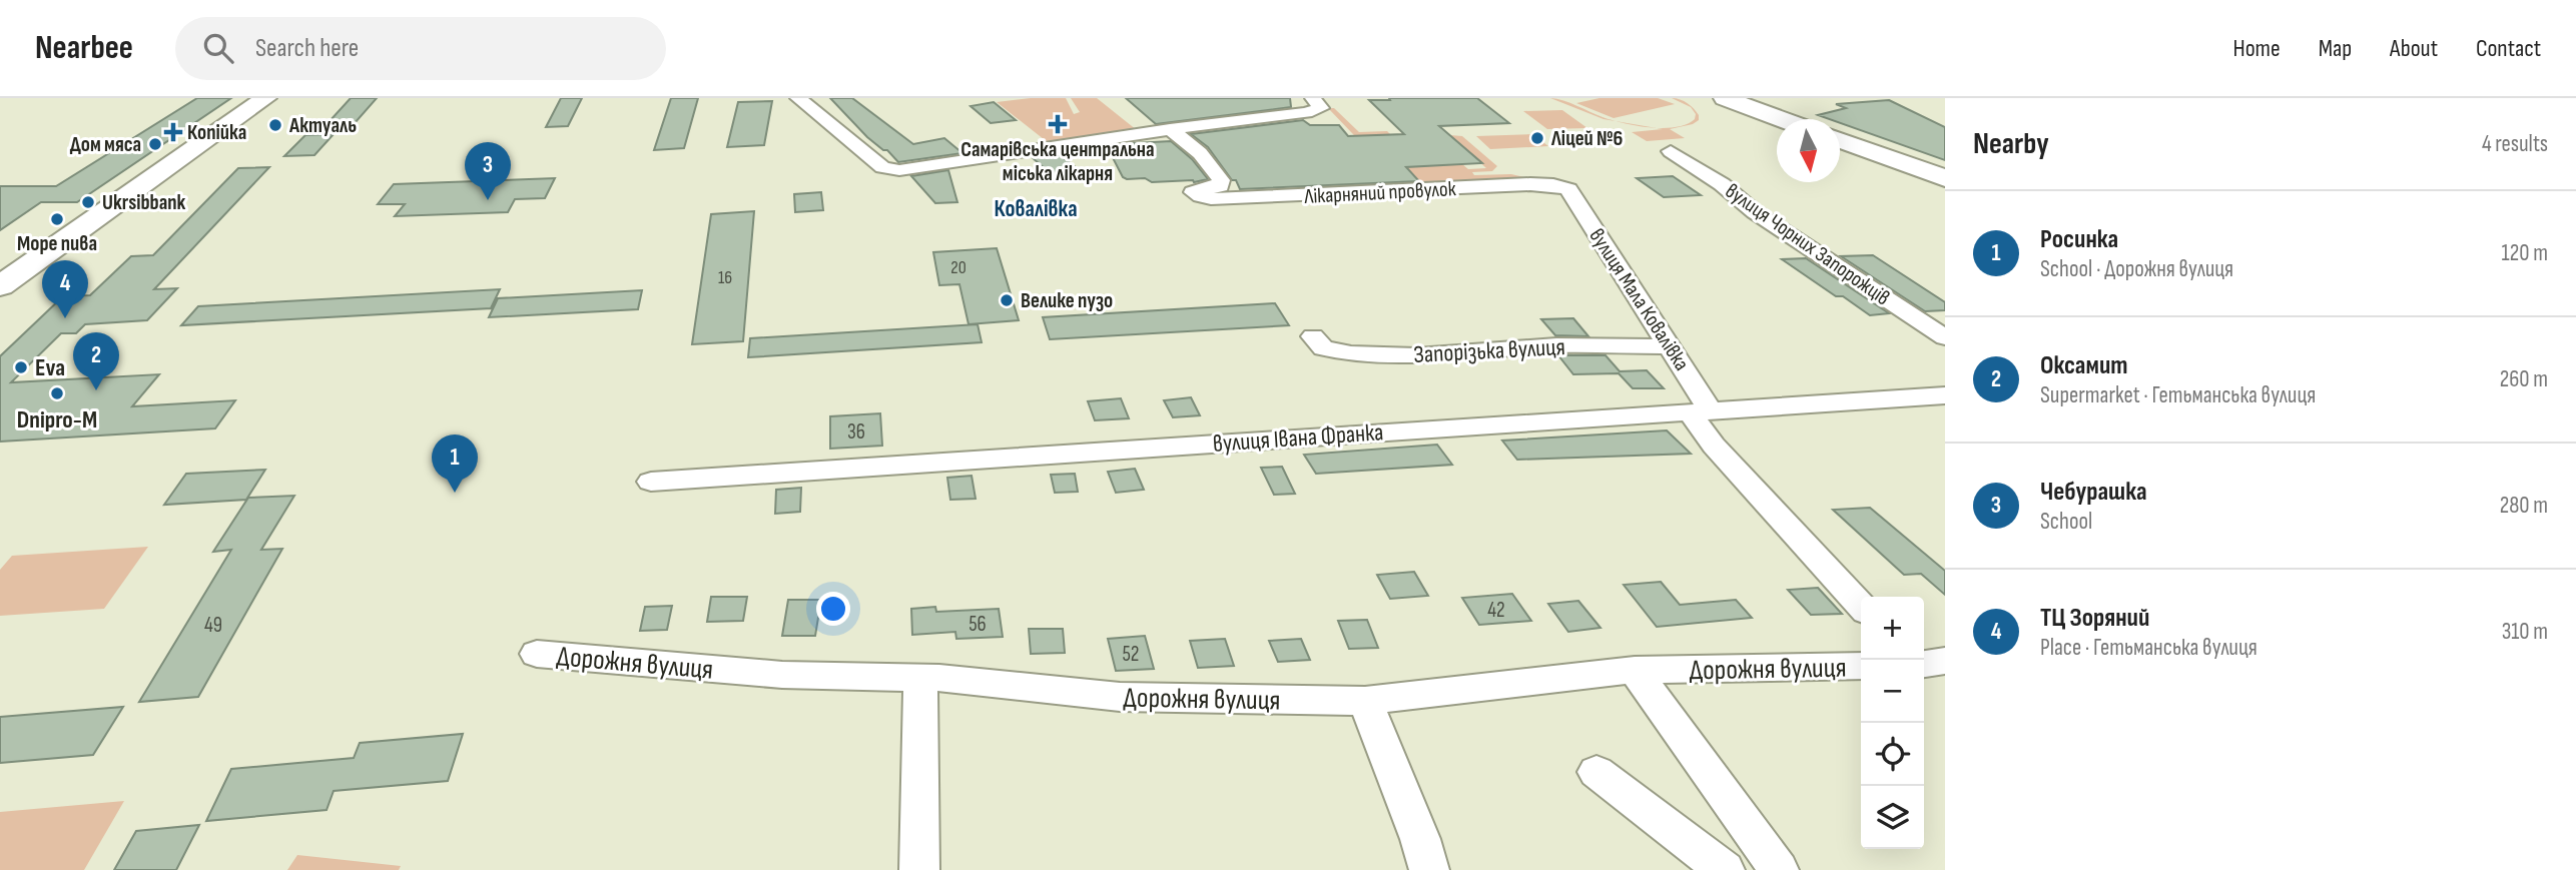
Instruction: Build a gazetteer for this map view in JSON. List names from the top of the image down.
{
  "streets": {
    "street": [
      "Лікарняний провулок",
      "вулиця Чорних Запорожців",
      "вулиця Мала Ковалівка",
      "Запорізька вулиця",
      "вулиця Івана Франка",
      "Дорожня вулиця"
    ]
  },
  "crossings": [
    ["Лікарняний провулок", "вулиця Мала Ковалівка"],
    ["вулиця Мала Ковалівка", "Запорізька вулиця"],
    ["вулиця Мала Ковалівка", "вулиця Івана Франка"]
  ],
  "districts": ["Ковалівка"],
  "places": {
    "health": ["Самарівська центральна міська лікарня", "Копійка"],
    "other": [
      "Актуаль",
      "Ліцей №6",
      "Дом мяса",
      "Ukrsibbank",
      "Море пива",
      "Велике пузо",
      "Eva",
      "Dnipro-M"
    ]
  },
  "house_numbers": [
    "20",
    "16",
    "36",
    "42",
    "56",
    "49",
    "52"
  ],
  "north": "bottom",
  "page": {
    "header": "Nearbee",
    "search": "Search here",
    "nav": [
      "Home",
      "Map",
      "About",
      "Contact"
    ],
    "heading": ["Nearby", "4 results"],
    "pins": [
      "3",
      "4",
      "2",
      "1"
    ],
    "list": [
      {
        "mark": "1",
        "name": "Росинка",
        "note": "School · Дорожня вулиця",
        "value": "120 m"
      },
      {
        "mark": "2",
        "name": "Оксамит",
        "note": "Supermarket · Гетьманська вулиця",
        "value": "260 m"
      },
      {
        "mark": "3",
        "name": "Чебурашка",
        "note": "School",
        "value": "280 m"
      },
      {
        "mark": "4",
        "name": "ТЦ Зоряний",
        "note": "Place · Гетьманська вулиця",
        "value": "310 m"
      }
    ],
    "map_buttons": ["+", "−"]
  }
}
